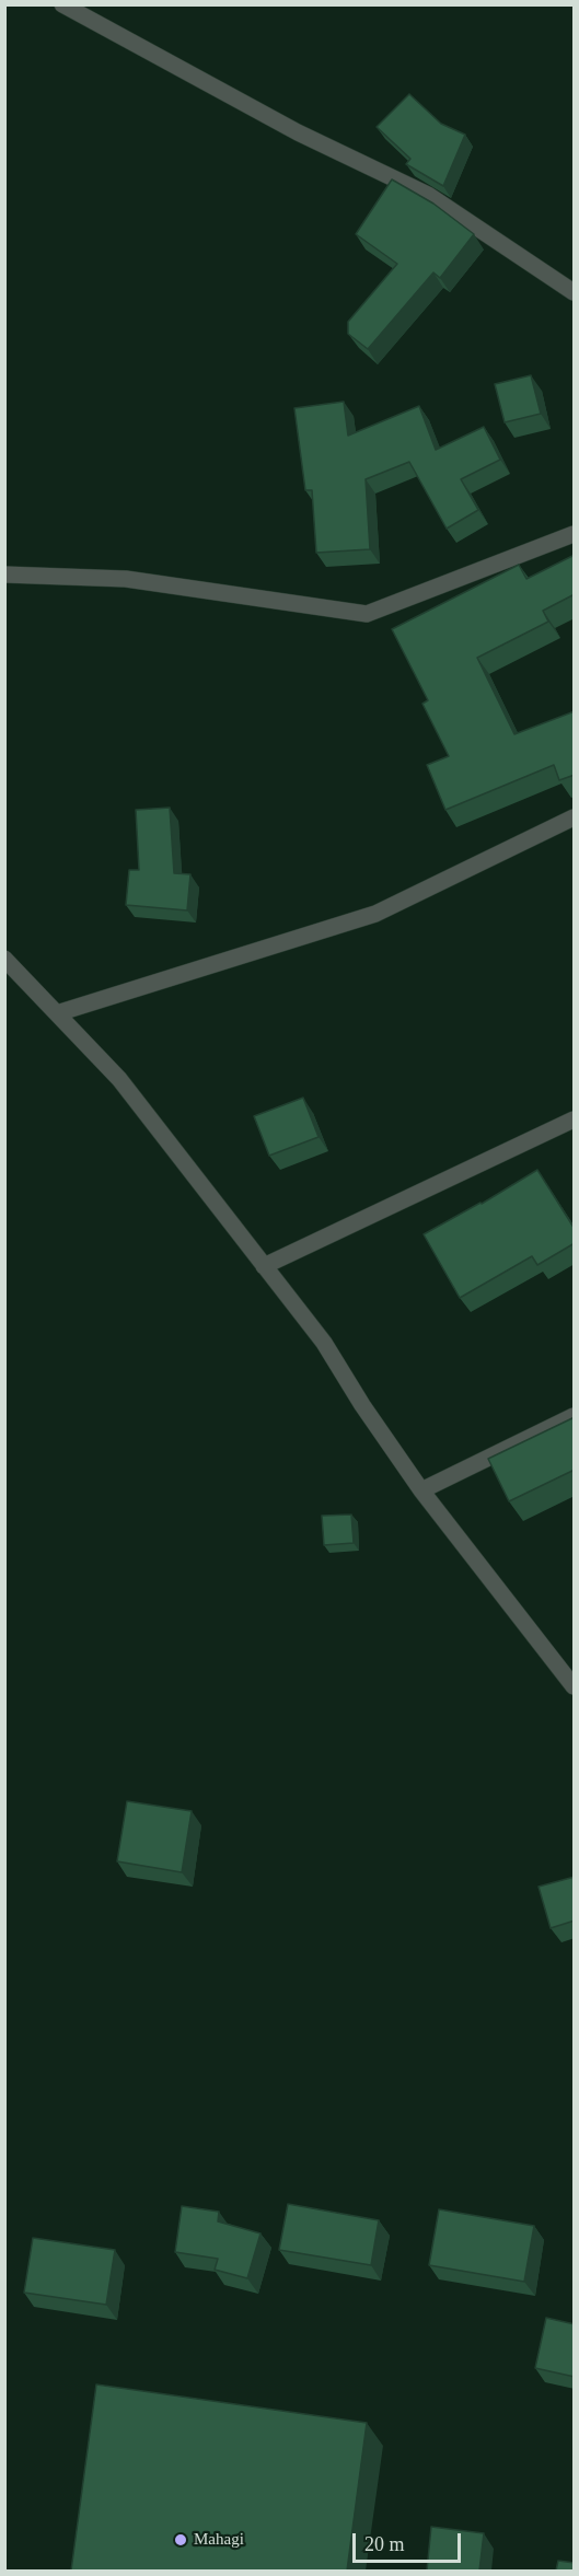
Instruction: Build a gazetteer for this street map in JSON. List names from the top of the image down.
{
  "places": ["Mahagi"],
  "scale_bar": "20 m"
}
